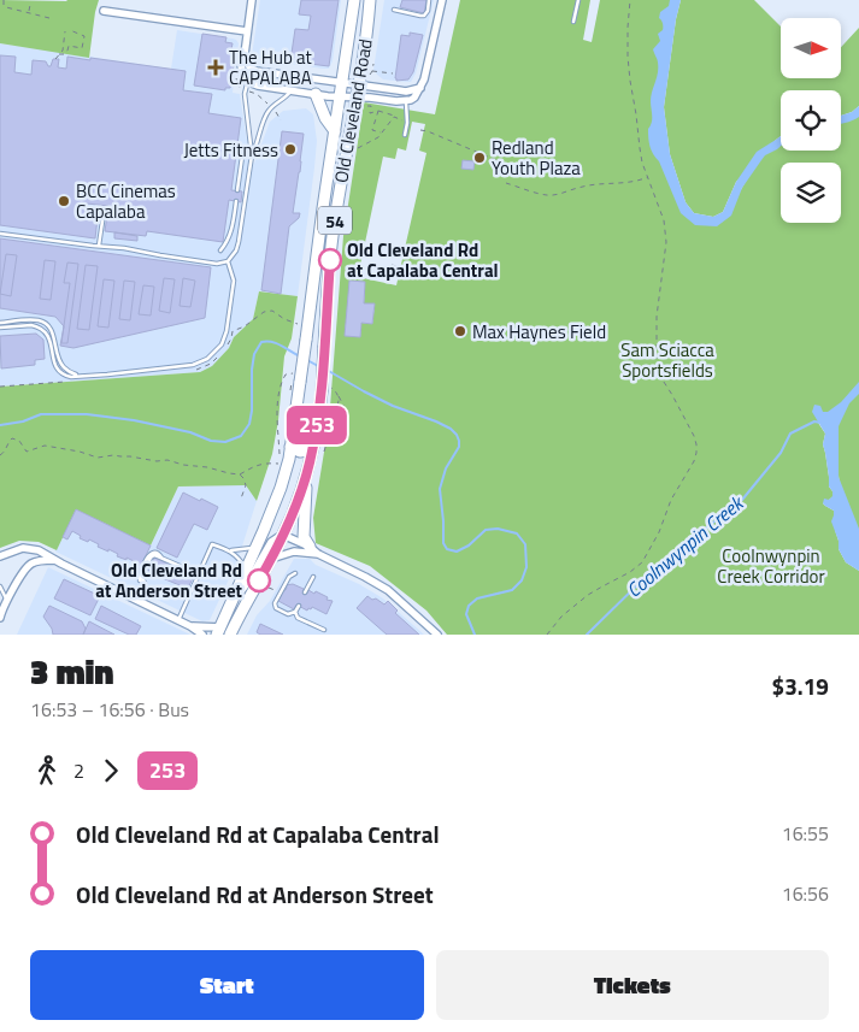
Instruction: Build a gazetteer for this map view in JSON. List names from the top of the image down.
{
  "streets": {
    "main road": ["Old Cleveland Road", "54"]
  },
  "water": ["Coolnwynpin Creek"],
  "parks": ["Sam Sciacca Sportsfields", "Coolnwynpin Creek Corridor"],
  "places": {
    "health": ["The Hub at CAPALABA"],
    "other": [
      "Jetts Fitness",
      "Redland Youth Plaza",
      "BCC Cinemas Capalaba",
      "Old Cleveland Rd at Capalaba Central",
      "Max Haynes Field",
      "Old Cleveland Rd at Anderson Street"
    ]
  },
  "lines": ["bus line 253"],
  "north": "right",
  "page": {
    "on_map": "253",
    "heading": ["3 min", "16:53 – 16:56 · Bus", "$3.19"],
    "legs": ["2", "253"],
    "list": [
      {
        "name": "Old Cleveland Rd at Capalaba Central",
        "value": "16:55"
      },
      {
        "name": "Old Cleveland Rd at Anderson Street",
        "value": "16:56"
      }
    ],
    "buttons": ["Start", "Tickets"]
  }
}
